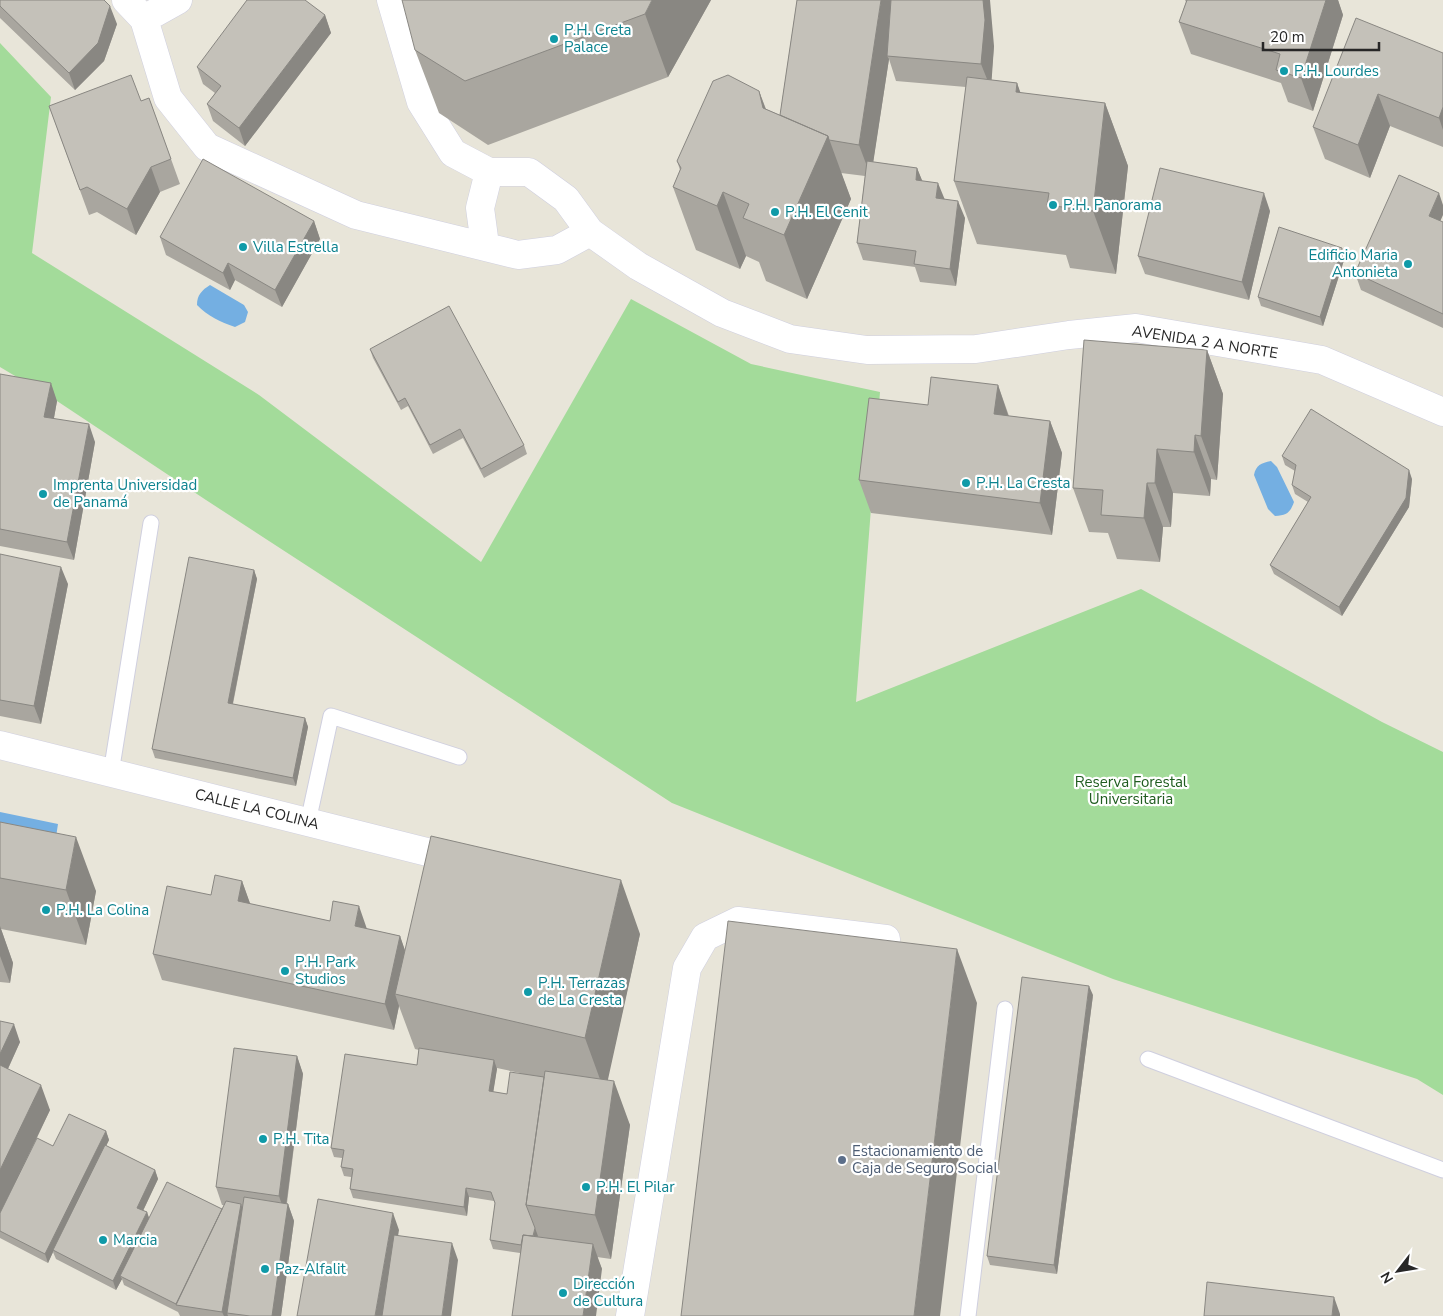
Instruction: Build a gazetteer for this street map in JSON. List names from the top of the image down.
{
  "streets": {
    "street": ["AVENIDA 2 A NORTE", "CALLE LA COLINA"]
  },
  "parks": ["Reserva Forestal Universitaria"],
  "places": [
    "P.H. Creta Palace",
    "P.H. Lourdes",
    "P.H. Panorama",
    "P.H. El Cenit",
    "Villa Estrella",
    "Edificio Maria Antonieta",
    "P.H. La Cresta",
    "Imprenta Universidad de Panamá",
    "P.H. La Colina",
    "P.H. Park Studios",
    "P.H. Terrazas de La Cresta",
    "P.H. Tita",
    "Estacionamiento de Caja de Seguro Social",
    "P.H. El Pilar",
    "Marcia",
    "Paz-Alfalit",
    "Dirección de Cultura"
  ],
  "scale_bar": "20 m",
  "north": "bottom left"
}
